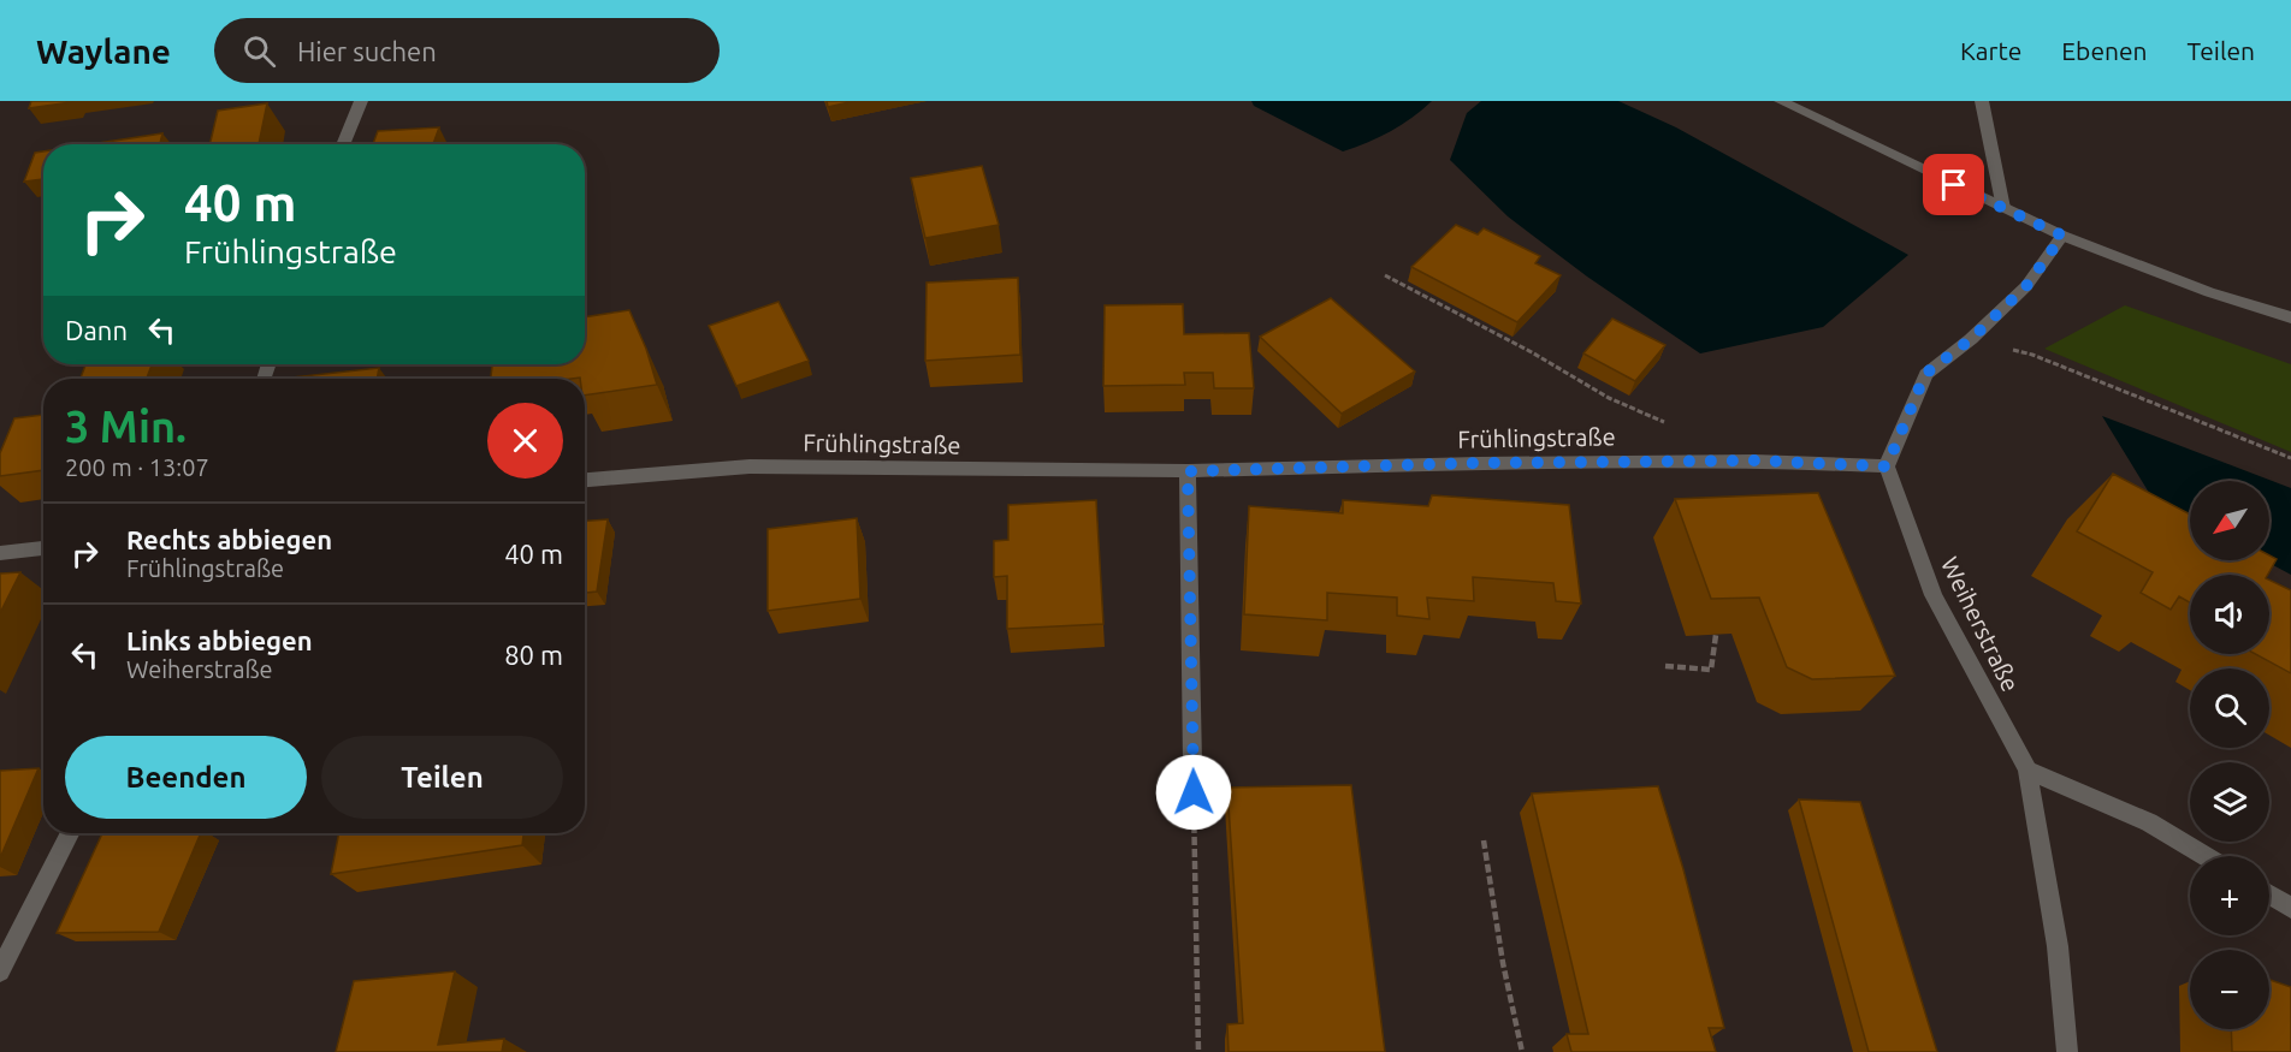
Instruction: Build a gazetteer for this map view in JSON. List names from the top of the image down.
{
  "streets": {
    "street": ["Frühlingstraße", "Weiherstraße"]
  },
  "crossings": [
    ["Frühlingstraße", "Weiherstraße"]
  ],
  "north": "bottom left",
  "page": {
    "header": "Waylane",
    "search": "Hier suchen",
    "nav": ["Karte", "Ebenen", "Teilen"],
    "turn": ["40 m", "Frühlingstraße"],
    "then": "Dann",
    "heading": ["3 Min.", "200 m · 13:07"],
    "map_buttons": ["+", "−"],
    "list": [
      {
        "name": "Rechts abbiegen",
        "note": "Frühlingstraße",
        "value": "40 m"
      },
      {
        "name": "Links abbiegen",
        "note": "Weiherstraße",
        "value": "80 m"
      }
    ],
    "buttons": ["Beenden", "Teilen"]
  }
}
